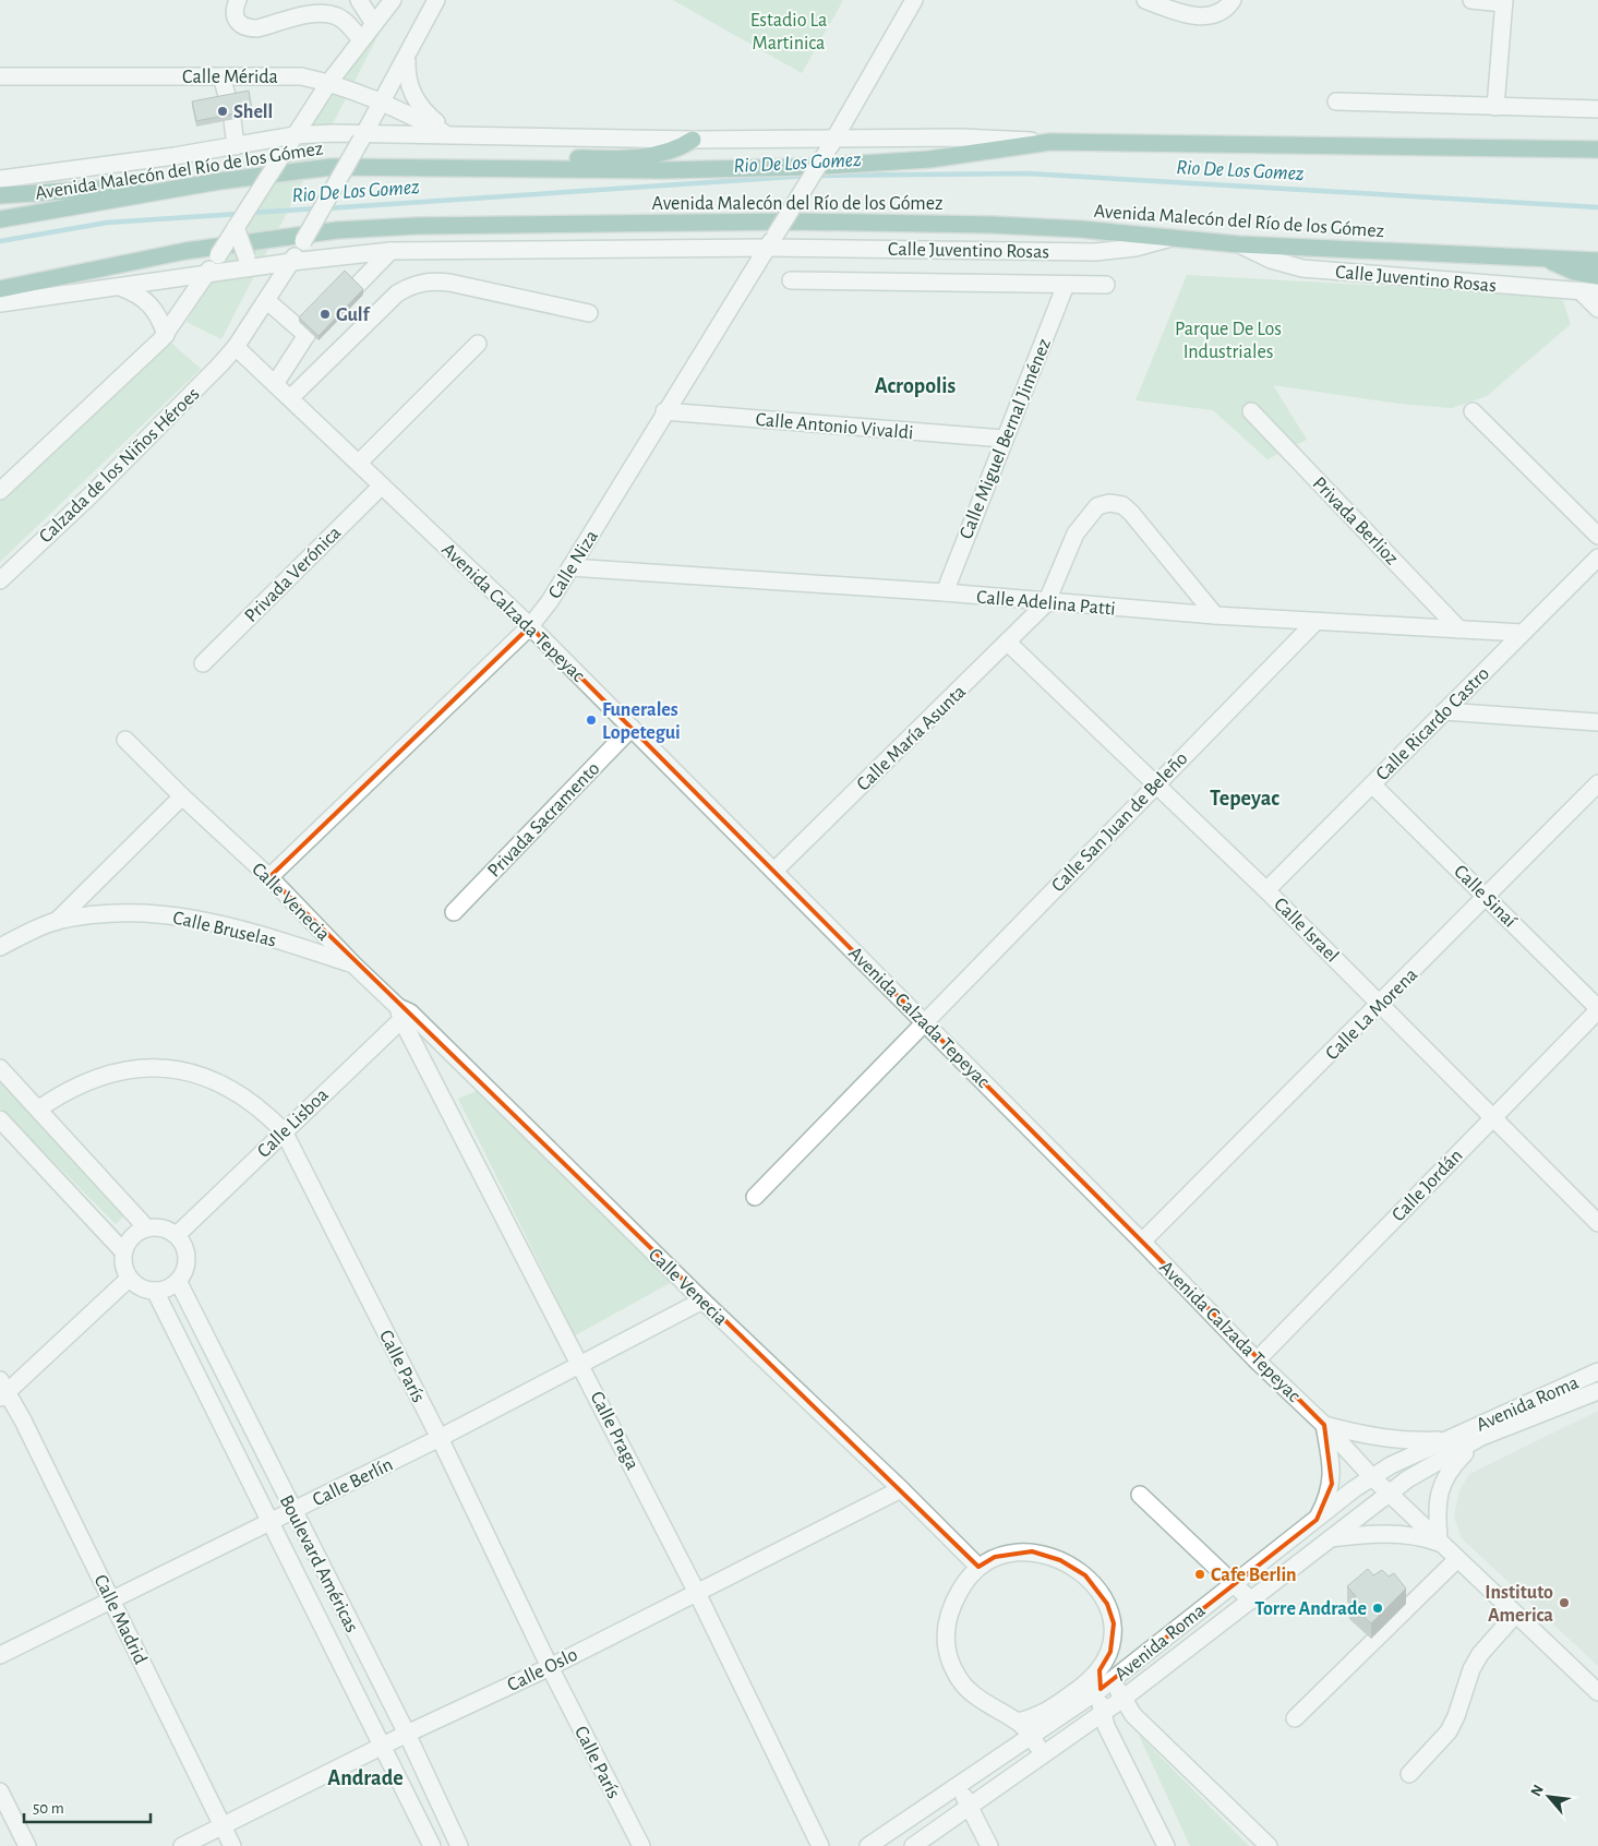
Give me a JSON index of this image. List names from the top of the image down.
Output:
{
  "streets": {
    "main road": ["Avenida Malecón del Río de los Gómez"],
    "street": [
      "Calle Mérida",
      "Calle Juventino Rosas",
      "Calle Antonio Vivaldi",
      "Calle Miguel Bernal Jiménez",
      "Calzada de los Niños Héroes",
      "Privada Berlioz",
      "Calle Niza",
      "Privada Verónica",
      "Calle Adelina Patti",
      "Avenida Calzada Tepeyac",
      "Calle Ricardo Castro",
      "Calle María Asunta",
      "Privada Sacramento",
      "Calle San Juan de Beleño",
      "Calle Sinaí",
      "Calle Venecia",
      "Calle Bruselas",
      "Calle Israel",
      "Calle La Morena",
      "Calle Lisboa",
      "Calle Jordán",
      "Calle París",
      "Avenida Roma",
      "Calle Praga",
      "Calle Berlín",
      "Boulevard Américas",
      "Calle Madrid",
      "Calle Oslo"
    ]
  },
  "crossings": [
    ["Calle Mérida", "Avenida Malecón del Río de los Gómez"],
    ["Calle Mérida", "Calzada de los Niños Héroes"],
    ["Avenida Malecón del Río de los Gómez", "Calle Juventino Rosas"],
    ["Avenida Malecón del Río de los Gómez", "Calzada de los Niños Héroes"],
    ["Avenida Malecón del Río de los Gómez", "Calle Niza"],
    ["Calle Juventino Rosas", "Calle Miguel Bernal Jiménez"],
    ["Calle Juventino Rosas", "Calle Niza"],
    ["Calle Antonio Vivaldi", "Calle Miguel Bernal Jiménez"],
    ["Calle Antonio Vivaldi", "Calle Niza"],
    ["Calle Miguel Bernal Jiménez", "Calle Adelina Patti"],
    ["Calzada de los Niños Héroes", "Avenida Calzada Tepeyac"],
    ["Privada Berlioz", "Calle Adelina Patti"],
    ["Calle Niza", "Calle Adelina Patti"],
    ["Calle Niza", "Avenida Calzada Tepeyac"],
    ["Calle Niza", "Calle Venecia"],
    ["Privada Verónica", "Avenida Calzada Tepeyac"],
    ["Calle Adelina Patti", "Calle Ricardo Castro"],
    ["Calle Adelina Patti", "Calle María Asunta"],
    ["Calle Adelina Patti", "Calle San Juan de Beleño"],
    ["Avenida Calzada Tepeyac", "Calle María Asunta"],
    ["Avenida Calzada Tepeyac", "Privada Sacramento"],
    ["Avenida Calzada Tepeyac", "Calle San Juan de Beleño"],
    ["Avenida Calzada Tepeyac", "Calle La Morena"],
    ["Avenida Calzada Tepeyac", "Calle Jordán"],
    ["Avenida Calzada Tepeyac", "Avenida Roma"],
    ["Calle Ricardo Castro", "Calle Sinaí"],
    ["Calle Ricardo Castro", "Calle Israel"],
    ["Calle María Asunta", "Calle Israel"],
    ["Calle San Juan de Beleño", "Calle Israel"],
    ["Calle Sinaí", "Calle La Morena"],
    ["Calle Sinaí", "Calle Jordán"],
    ["Calle Venecia", "Calle Bruselas"],
    ["Calle Venecia", "Calle Lisboa"],
    ["Calle Venecia", "Avenida Roma"],
    ["Calle Venecia", "Calle Praga"],
    ["Calle Venecia", "Calle Berlín"],
    ["Calle Venecia", "Calle Oslo"],
    ["Calle Israel", "Calle La Morena"],
    ["Calle Israel", "Calle Jordán"],
    ["Calle Lisboa", "Calle París"],
    ["Calle Lisboa", "Calle Praga"],
    ["Calle Lisboa", "Boulevard Américas"],
    ["Calle París", "Calle Berlín"],
    ["Calle París", "Calle Oslo"],
    ["Calle Praga", "Calle Berlín"],
    ["Calle Praga", "Calle Oslo"],
    ["Calle Berlín", "Boulevard Américas"],
    ["Calle Berlín", "Calle Madrid"],
    ["Boulevard Américas", "Calle Oslo"],
    ["Calle Madrid", "Calle Oslo"]
  ],
  "districts": ["Acropolis", "Tepeyac", "Andrade"],
  "water": ["Rio De Los Gomez"],
  "parks": ["Estadio La Martinica", "Parque De Los Industriales"],
  "places": [
    "Shell",
    "Gulf",
    "Funerales Lopetegui",
    "Cafe Berlin",
    "Instituto America",
    "Torre Andrade"
  ],
  "scale_bar": "50 m",
  "north": "top left"
}
